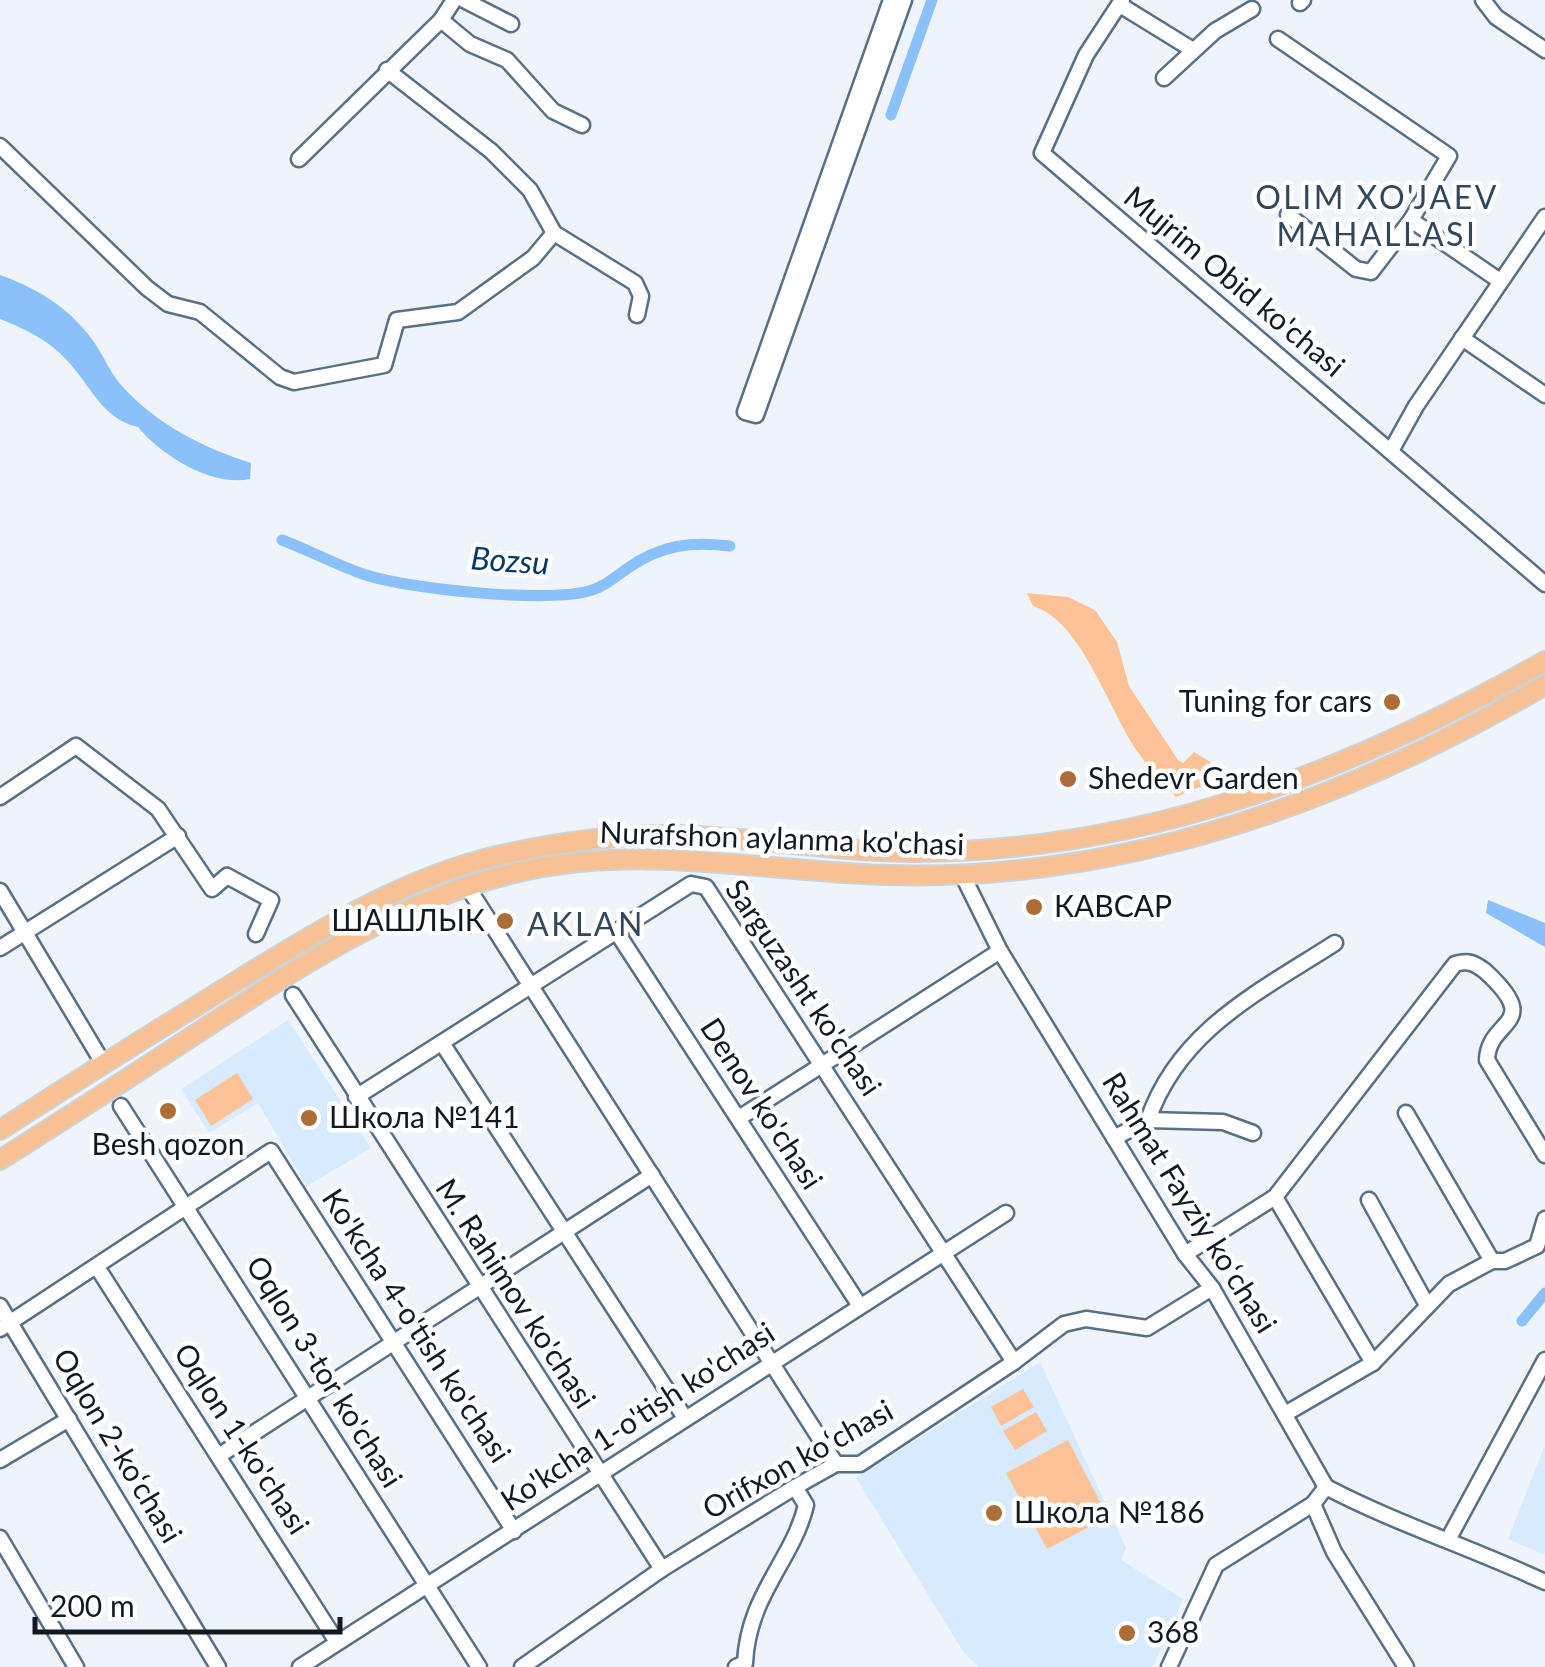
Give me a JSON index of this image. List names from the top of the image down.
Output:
{
  "streets": {
    "main road": ["Nurafshon aylanma ko'chasi"],
    "street": [
      "Mujrim Obid ko'chasi",
      "Sarguzasht ko'chasi",
      "Denov ko'chasi",
      "Rahmat Fayziy koʻchasi",
      "M. Rahimov ko'chasi",
      "Ko'kcha 4-o'tish ko'chasi",
      "Oqlon 3-tor ko'chasi",
      "Ko'kcha 1-o'tish ko'chasi",
      "Oqlon 1-ko'chasi",
      "Oqlon 2-ko‘chasi",
      "Orifxon koʻchasi"
    ]
  },
  "crossings": [
    ["Nurafshon aylanma ko'chasi", "Rahmat Fayziy koʻchasi"],
    ["Sarguzasht ko'chasi", "Denov ko'chasi"],
    ["Sarguzasht ko'chasi", "M. Rahimov ko'chasi"],
    ["Sarguzasht ko'chasi", "Ko'kcha 1-o'tish ko'chasi"],
    ["Sarguzasht ko'chasi", "Orifxon koʻchasi"],
    ["Denov ko'chasi", "Ko'kcha 1-o'tish ko'chasi"],
    ["Rahmat Fayziy koʻchasi", "Orifxon koʻchasi"],
    ["M. Rahimov ko'chasi", "Ko'kcha 1-o'tish ko'chasi"],
    ["M. Rahimov ko'chasi", "Orifxon koʻchasi"],
    ["Ko'kcha 4-o'tish ko'chasi", "Oqlon 3-tor ko'chasi"],
    ["Ko'kcha 4-o'tish ko'chasi", "Ko'kcha 1-o'tish ko'chasi"],
    ["Oqlon 3-tor ko'chasi", "Ko'kcha 1-o'tish ko'chasi"],
    ["Ko'kcha 1-o'tish ko'chasi", "Oqlon 1-ko'chasi"]
  ],
  "districts": ["OLIM XO'JAEV MAHALLASI", "AKLAN"],
  "water": ["Bozsu"],
  "places": [
    "Tuning for cars",
    "Shedevr Garden",
    "КАВСАР",
    "ШАШЛЫК",
    "Besh qozon",
    "Школа №141",
    "Школа №186",
    "368"
  ],
  "scale_bar": "200 m"
}
